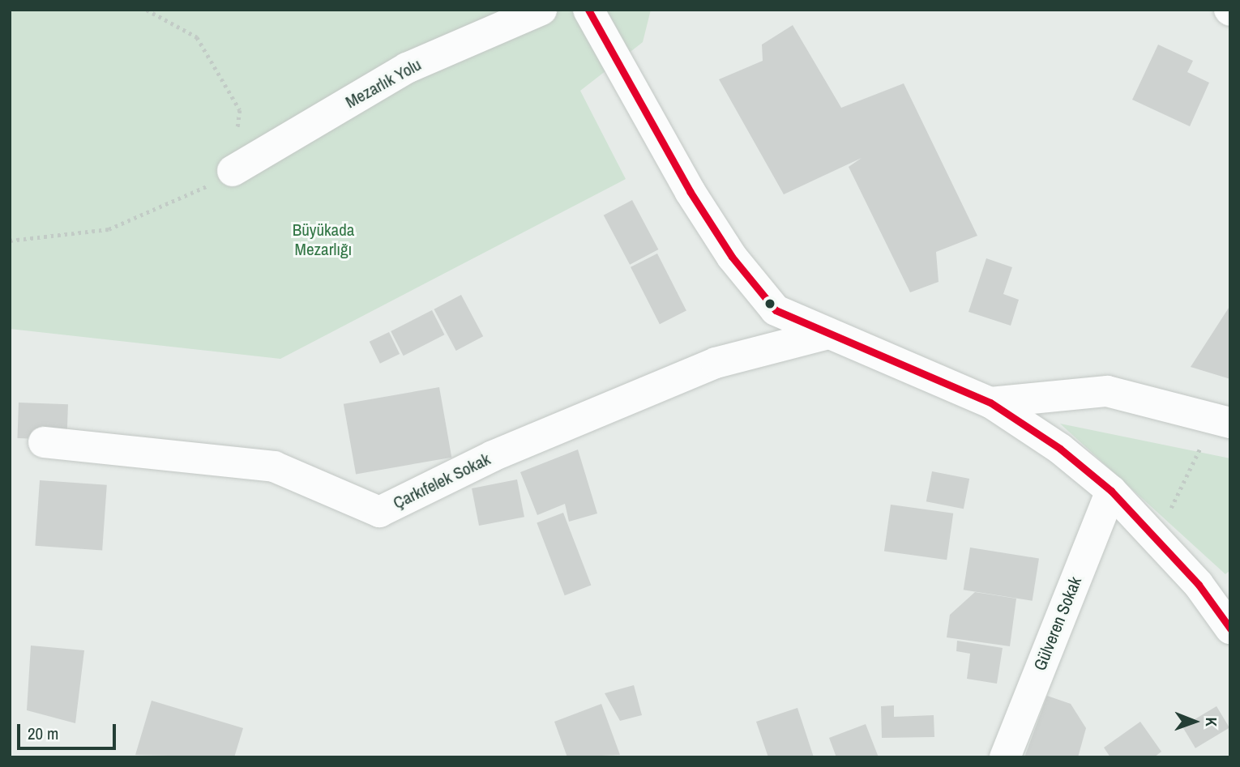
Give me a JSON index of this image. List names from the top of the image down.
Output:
{
  "streets": {
    "street": ["Mezarlık Yolu", "Çarkıfelek Sokak", "Gülveren Sokak"]
  },
  "parks": ["Büyükada Mezarlığı"],
  "scale_bar": "20 m",
  "north": "right"
}
